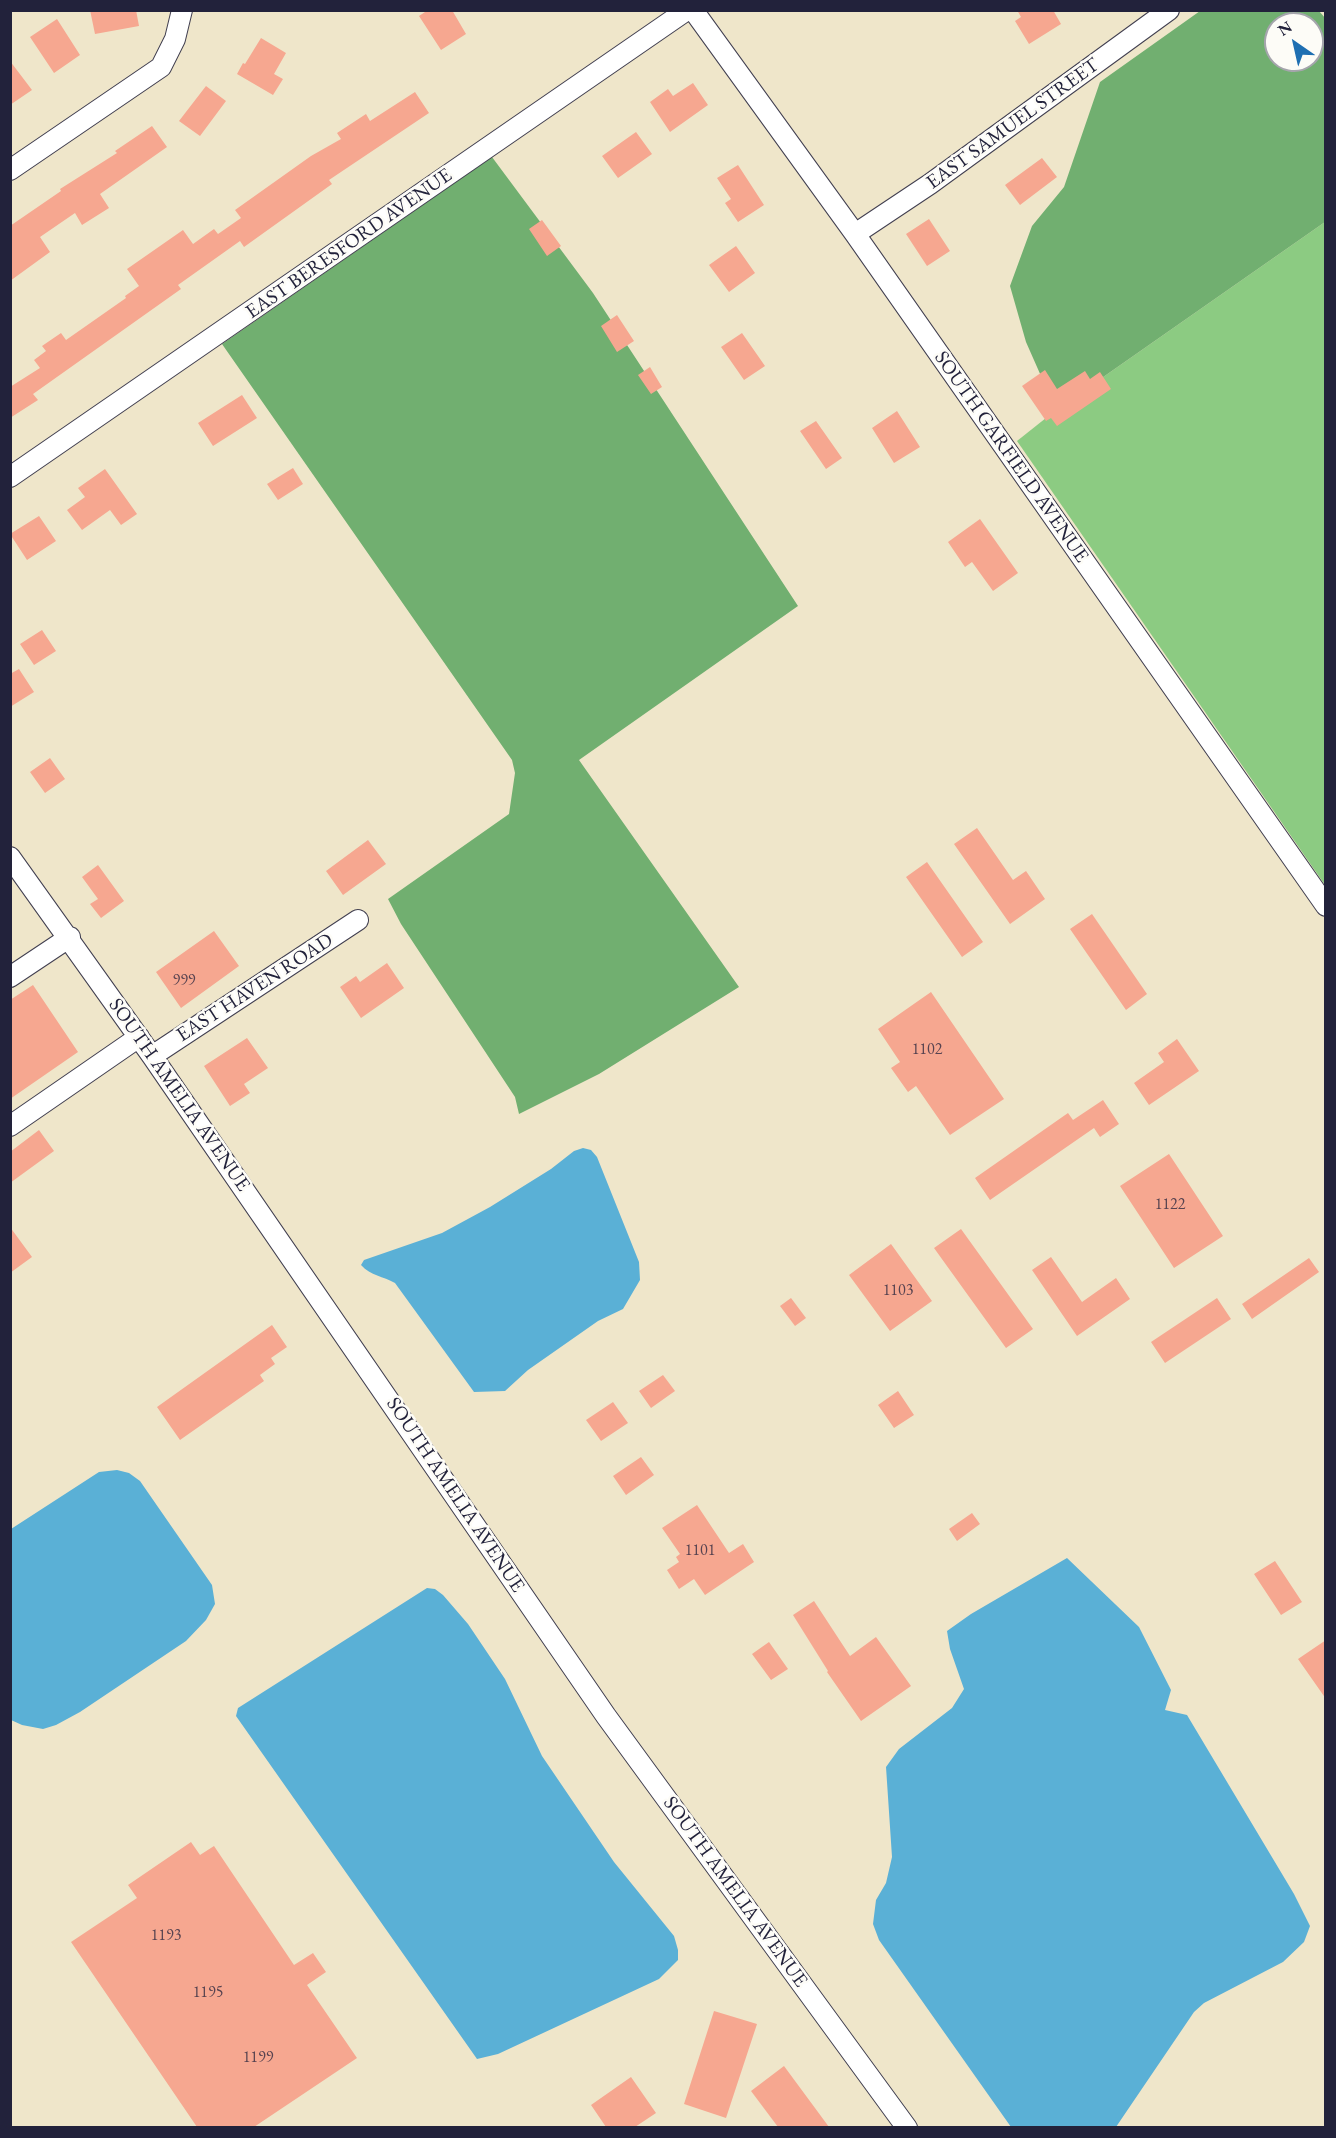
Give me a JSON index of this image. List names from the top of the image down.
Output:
{
  "streets": {
    "street": [
      "EAST SAMUEL STREET",
      "EAST BERESFORD AVENUE",
      "SOUTH GARFIELD AVENUE",
      "EAST HAVEN ROAD",
      "SOUTH AMELIA AVENUE"
    ]
  },
  "crossings": [
    ["EAST SAMUEL STREET", "SOUTH GARFIELD AVENUE"],
    ["EAST HAVEN ROAD", "SOUTH AMELIA AVENUE"]
  ],
  "house_numbers": [
    "999",
    "1102",
    "1122",
    "1103",
    "1101",
    "1193",
    "1195",
    "1199"
  ],
  "north": "top left"
}
